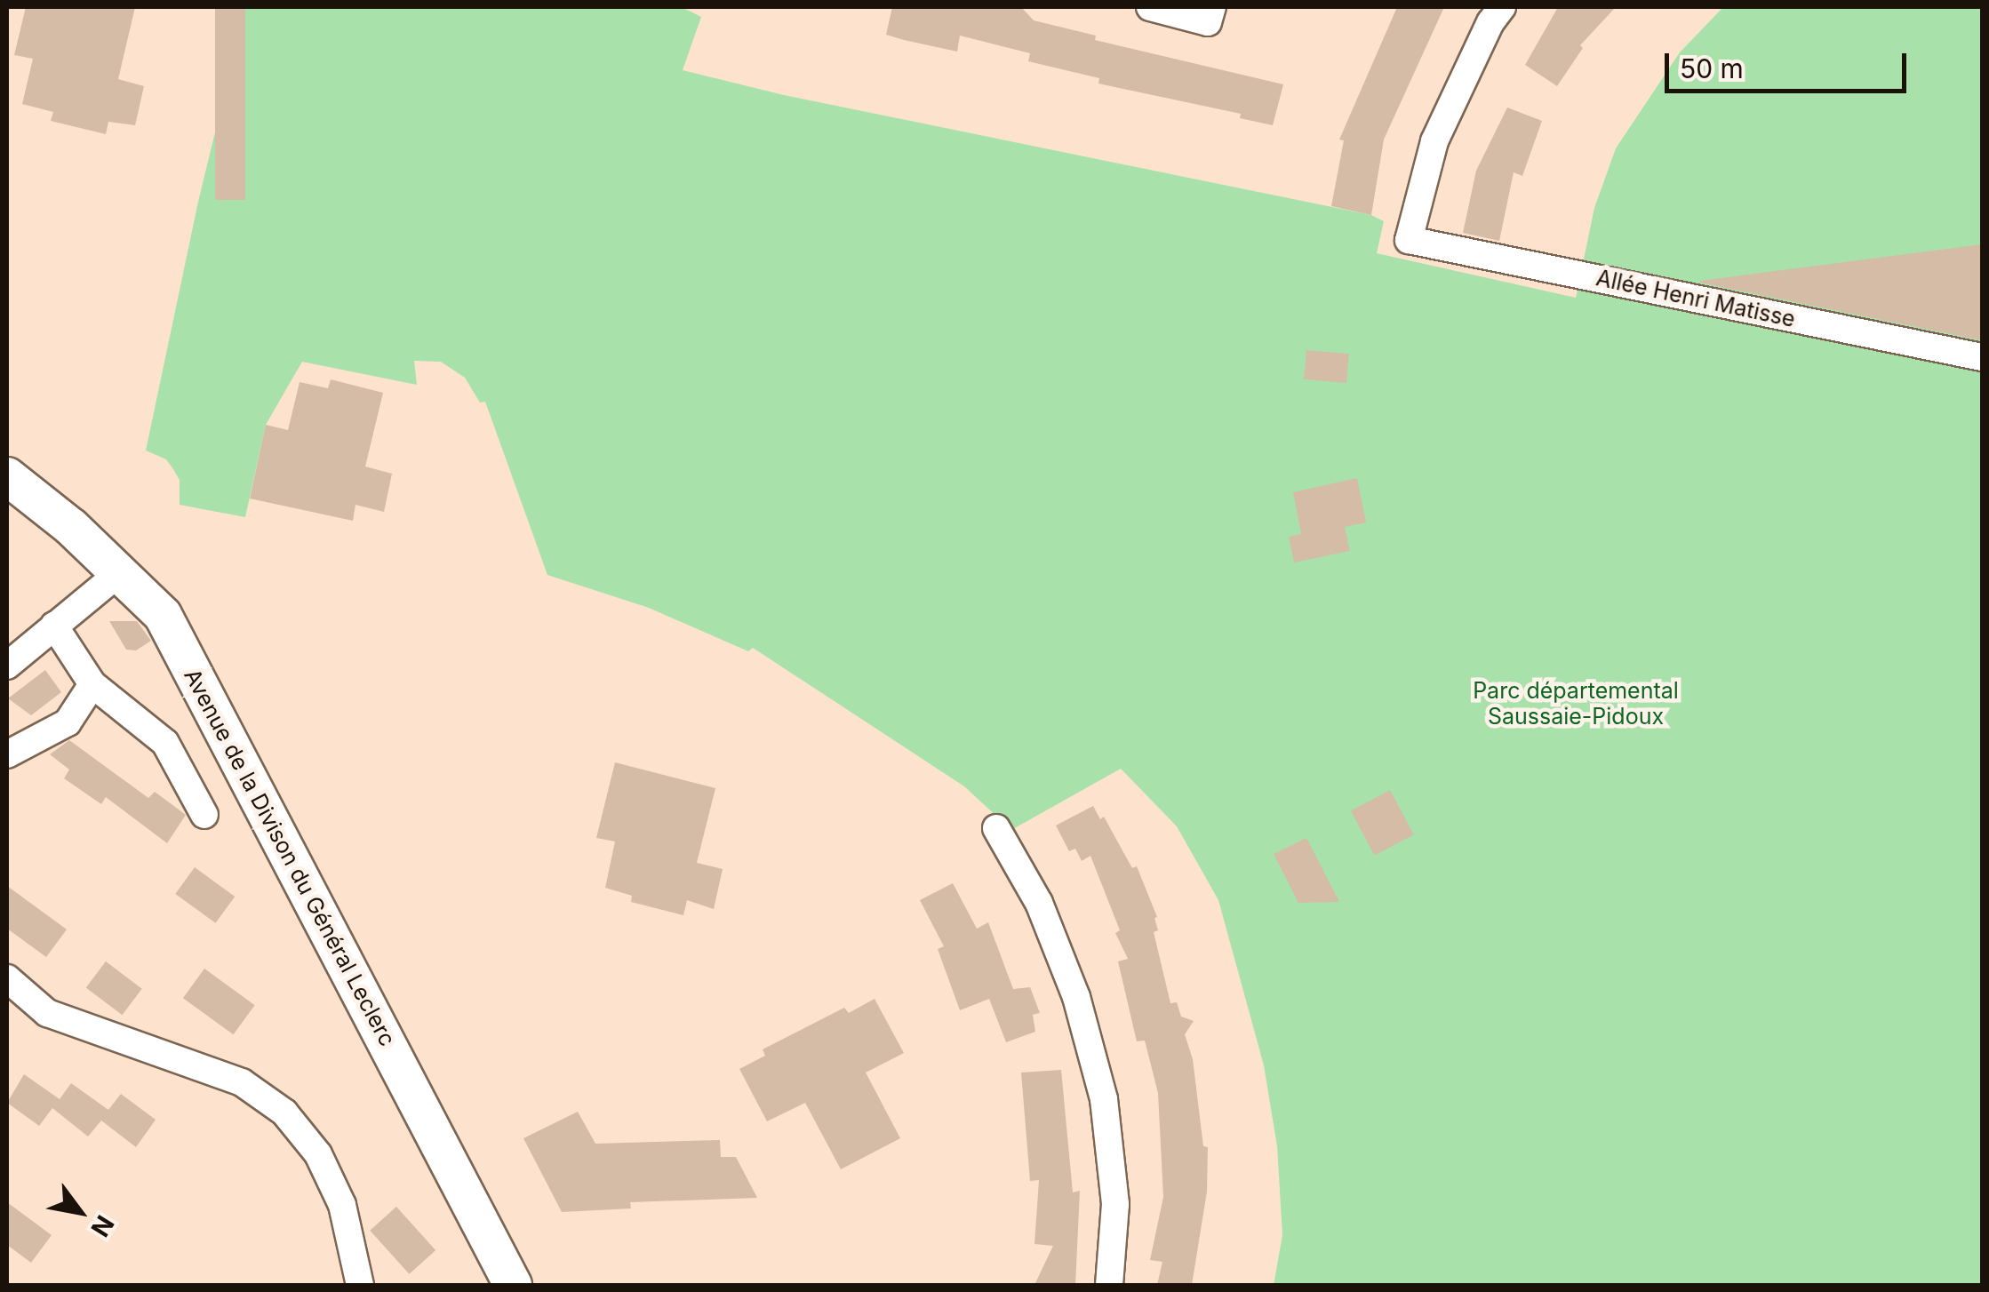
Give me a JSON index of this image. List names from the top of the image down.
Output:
{
  "streets": {
    "street": ["Allée Henri Matisse", "Avenue de la Divison du Général Leclerc"]
  },
  "parks": ["Parc départemental Saussaie-Pidoux"],
  "scale_bar": "50 m",
  "north": "bottom right"
}
